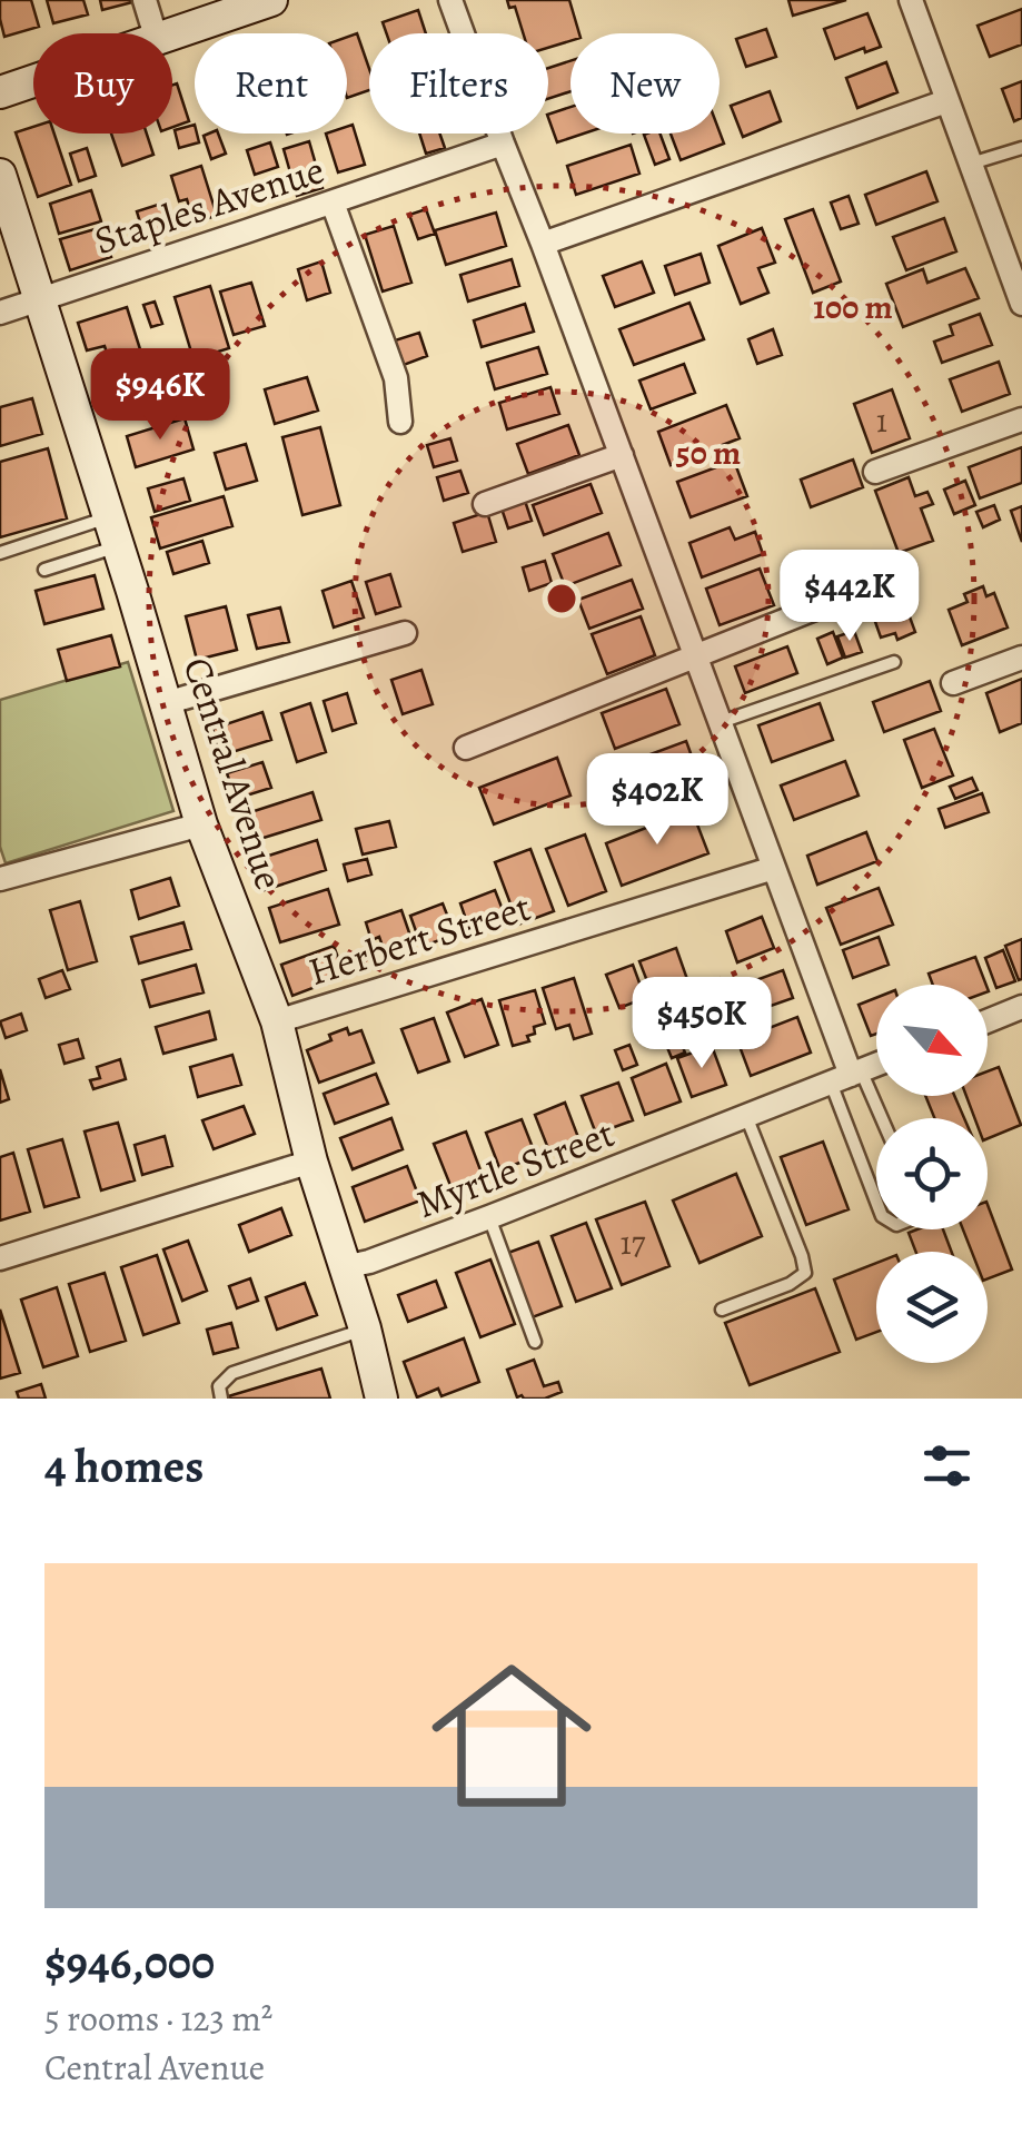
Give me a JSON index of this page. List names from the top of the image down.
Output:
{
  "streets": {
    "street": [
      "Staples Avenue",
      "Central Avenue",
      "Herbert Street",
      "Myrtle Street"
    ]
  },
  "crossings": [
    ["Staples Avenue", "Central Avenue"],
    ["Central Avenue", "Herbert Street"],
    ["Central Avenue", "Myrtle Street"]
  ],
  "house_numbers": ["1", "17"],
  "north": "bottom right",
  "page": {
    "chip": [
      "Buy",
      "Rent",
      "Filters",
      "New"
    ],
    "price": [
      "$946K",
      "$442K",
      "$402K",
      "$450K"
    ],
    "heading": "4 homes",
    "list": [
      {
        "name": "$946,000",
        "note": "5 rooms · 123 m² · Central Avenue"
      }
    ]
  },
  "rings": ["100 m", "50 m"]
}
